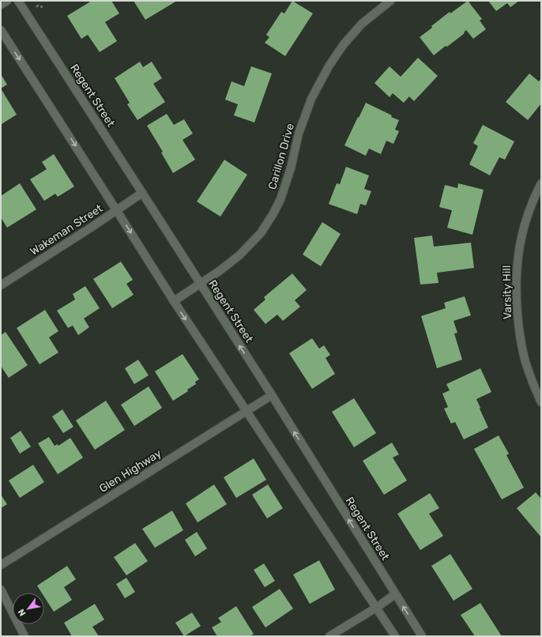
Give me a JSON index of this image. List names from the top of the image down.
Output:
{
  "streets": {
    "street": [
      "Regent Street",
      "Carillon Drive",
      "Wakeman Street",
      "Varsity Hill",
      "Glen Highway"
    ]
  },
  "crossings": [
    ["Regent Street", "Carillon Drive"],
    ["Regent Street", "Wakeman Street"],
    ["Regent Street", "Glen Highway"]
  ],
  "north": "bottom left"
}
